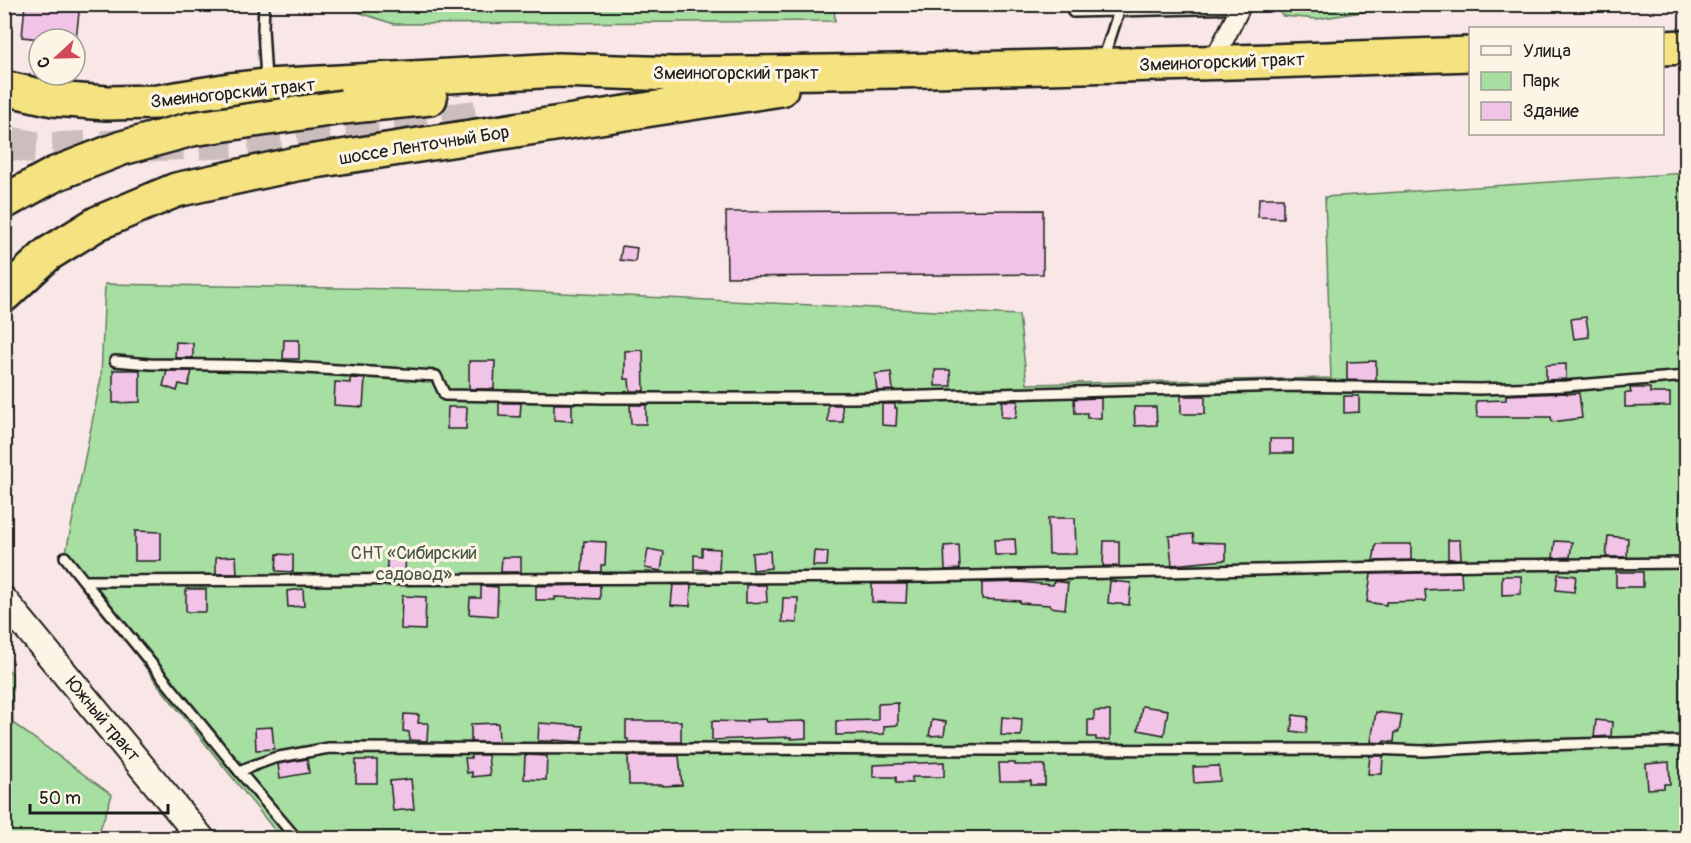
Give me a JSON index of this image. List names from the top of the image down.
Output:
{
  "streets": {
    "highway": ["Змеиногорский тракт", "шоссе Ленточный Бор"],
    "main road": ["Южный тракт"]
  },
  "crossings": [
    ["Змеиногорский тракт", "шоссе Ленточный Бор"]
  ],
  "parks": ["СНТ «Сибирский садовод»"],
  "legend": ["Улица", "Парк", "Здание"],
  "scale_bar": "50 m",
  "north": "left"
}
